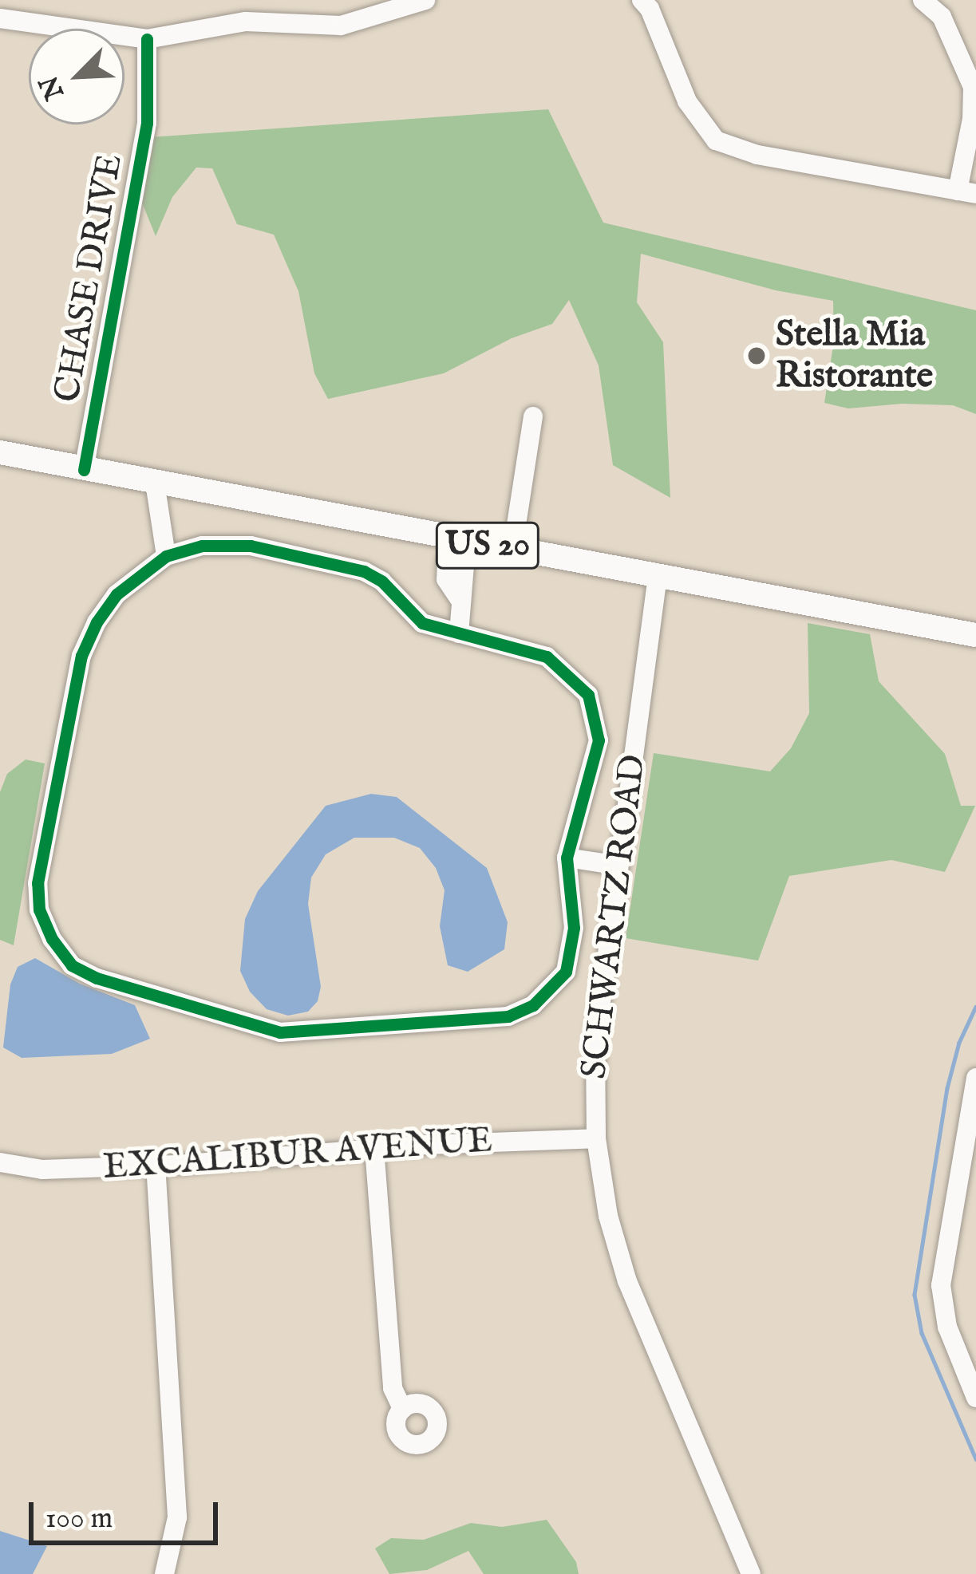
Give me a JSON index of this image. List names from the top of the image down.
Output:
{
  "streets": {
    "main road": ["US 20"],
    "street": ["CHASE DRIVE", "SCHWARTZ ROAD", "EXCALIBUR AVENUE"]
  },
  "crossings": [
    ["CHASE DRIVE", "US 20"],
    ["US 20", "SCHWARTZ ROAD"],
    ["SCHWARTZ ROAD", "EXCALIBUR AVENUE"]
  ],
  "places": ["Stella Mia Ristorante"],
  "scale_bar": "100 m",
  "north": "bottom left"
}
